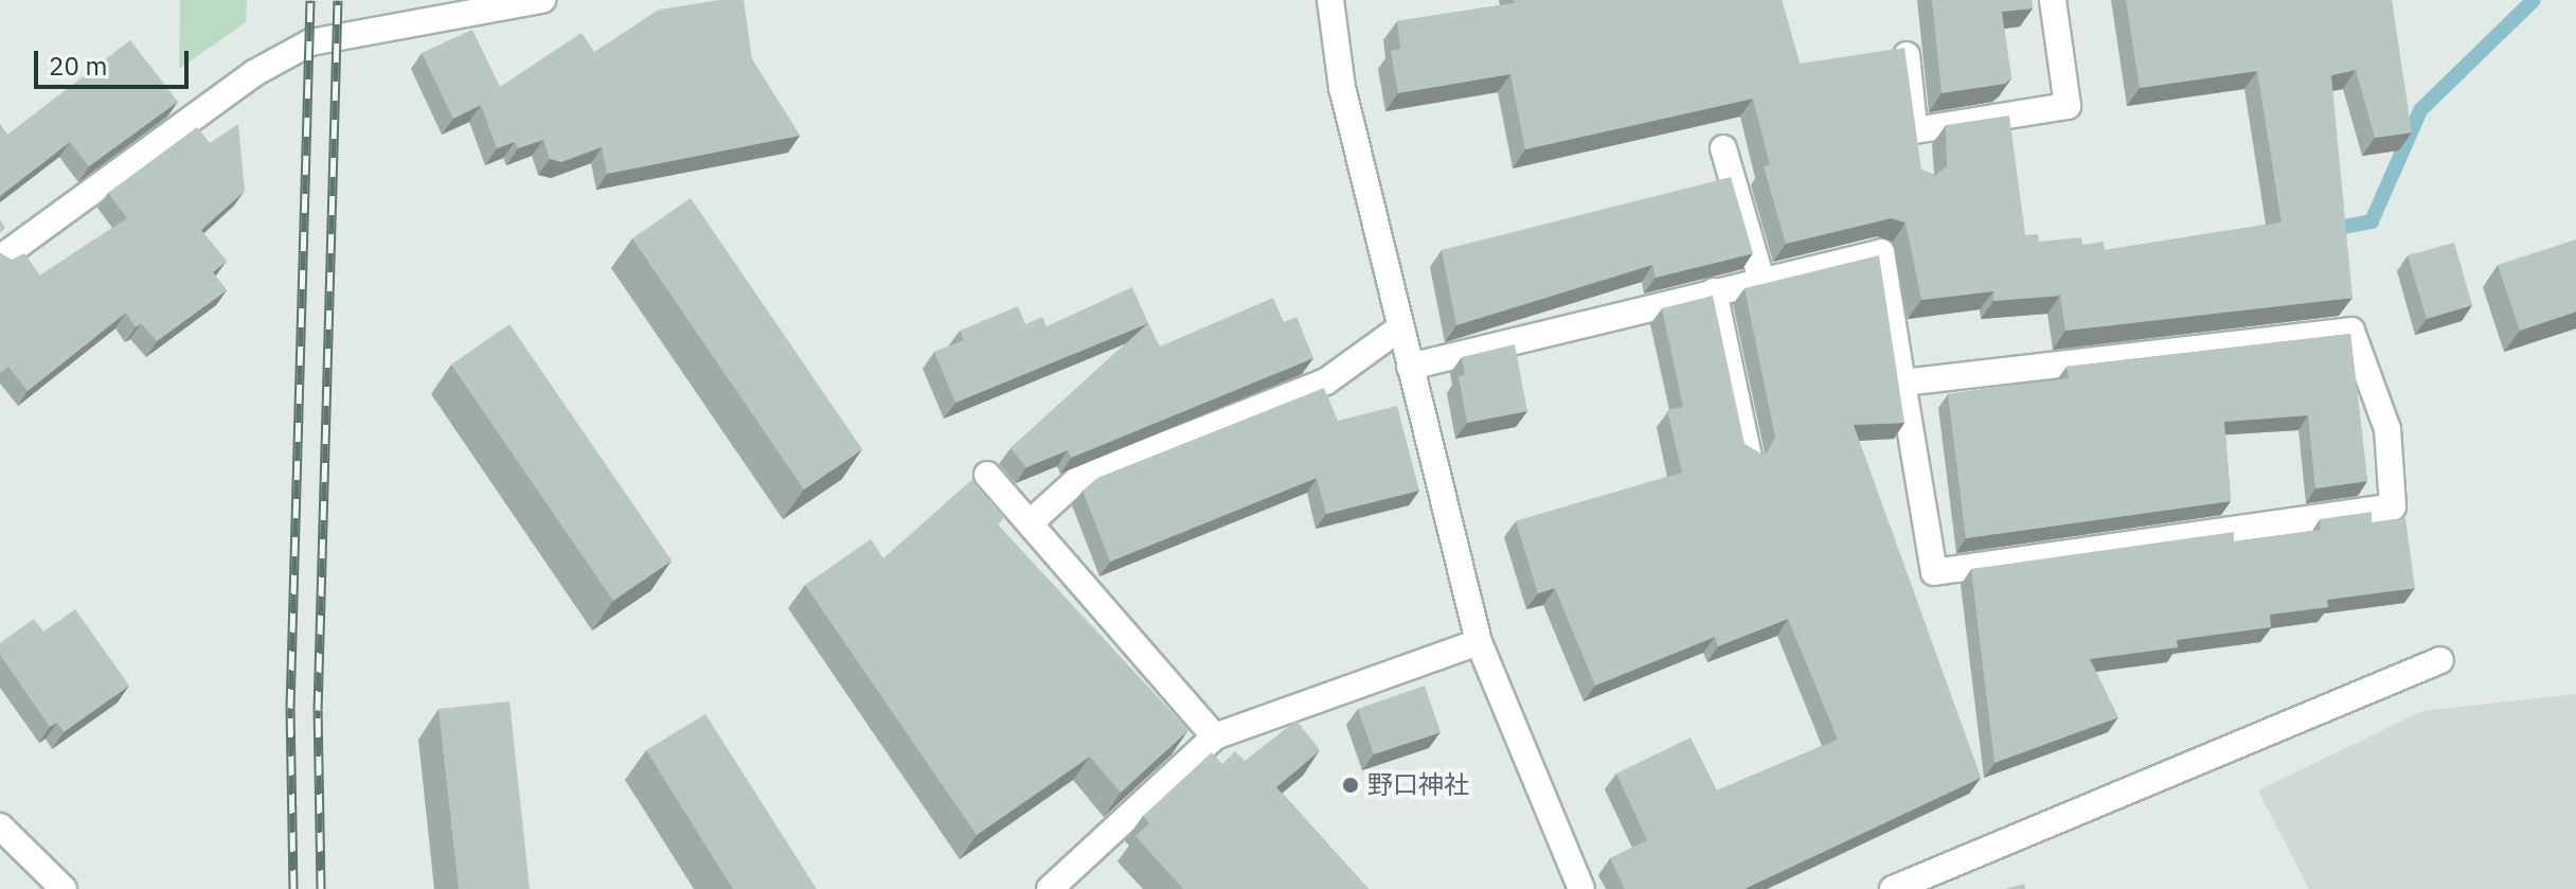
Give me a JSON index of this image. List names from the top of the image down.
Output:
{
  "places": ["野口神社"],
  "scale_bar": "20 m"
}
